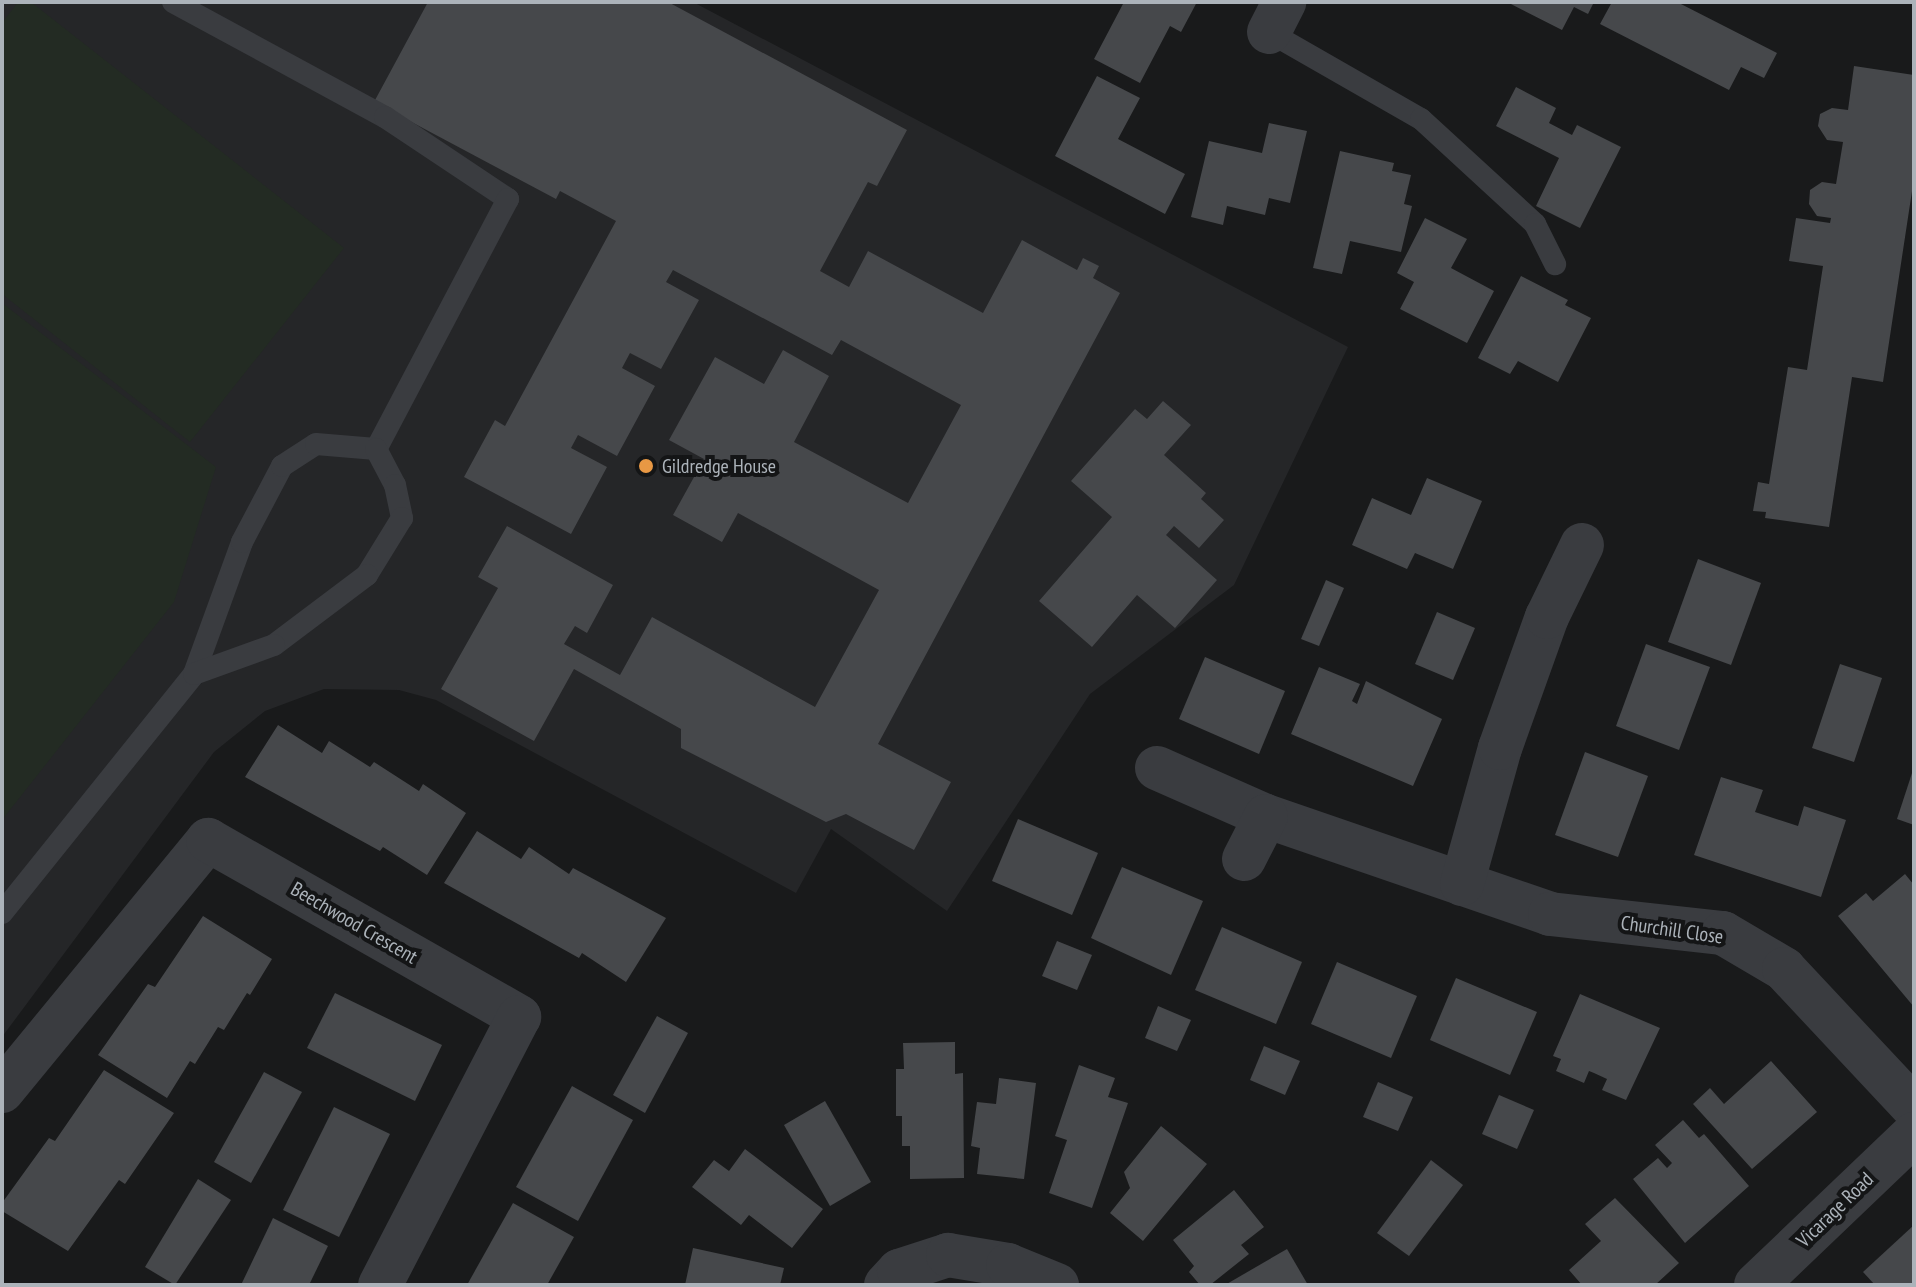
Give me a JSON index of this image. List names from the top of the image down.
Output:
{
  "streets": {
    "street": ["Beechwood Crescent", "Churchill Close", "Vicarage Road"]
  },
  "places": ["Gildredge House"]
}
